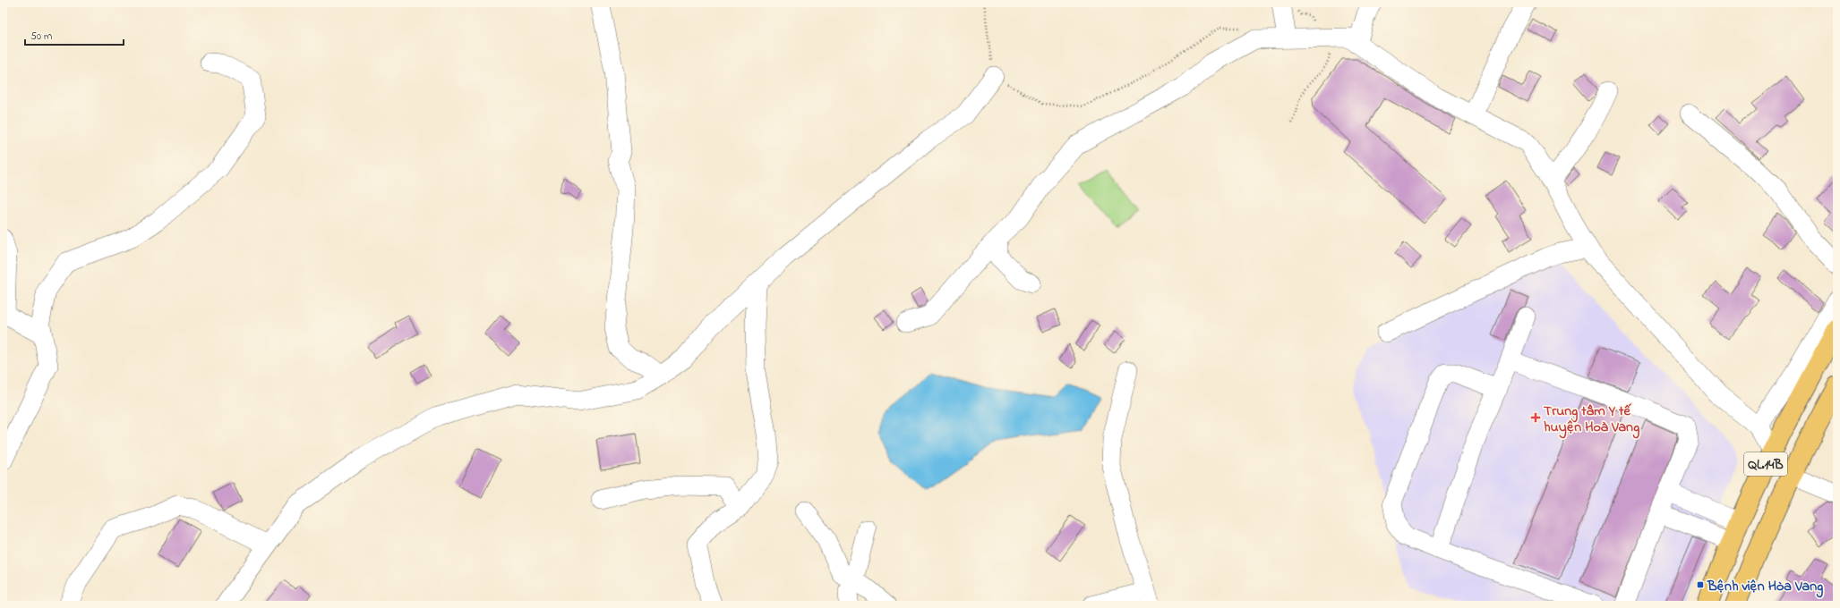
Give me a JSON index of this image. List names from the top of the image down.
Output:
{
  "streets": {
    "highway": ["QL.14B"]
  },
  "places": {
    "health": ["Trung tâm Y tế huyện Hoà Vang"],
    "transit": ["Bệnh viện Hòa Vang"]
  },
  "scale_bar": "50 m"
}
